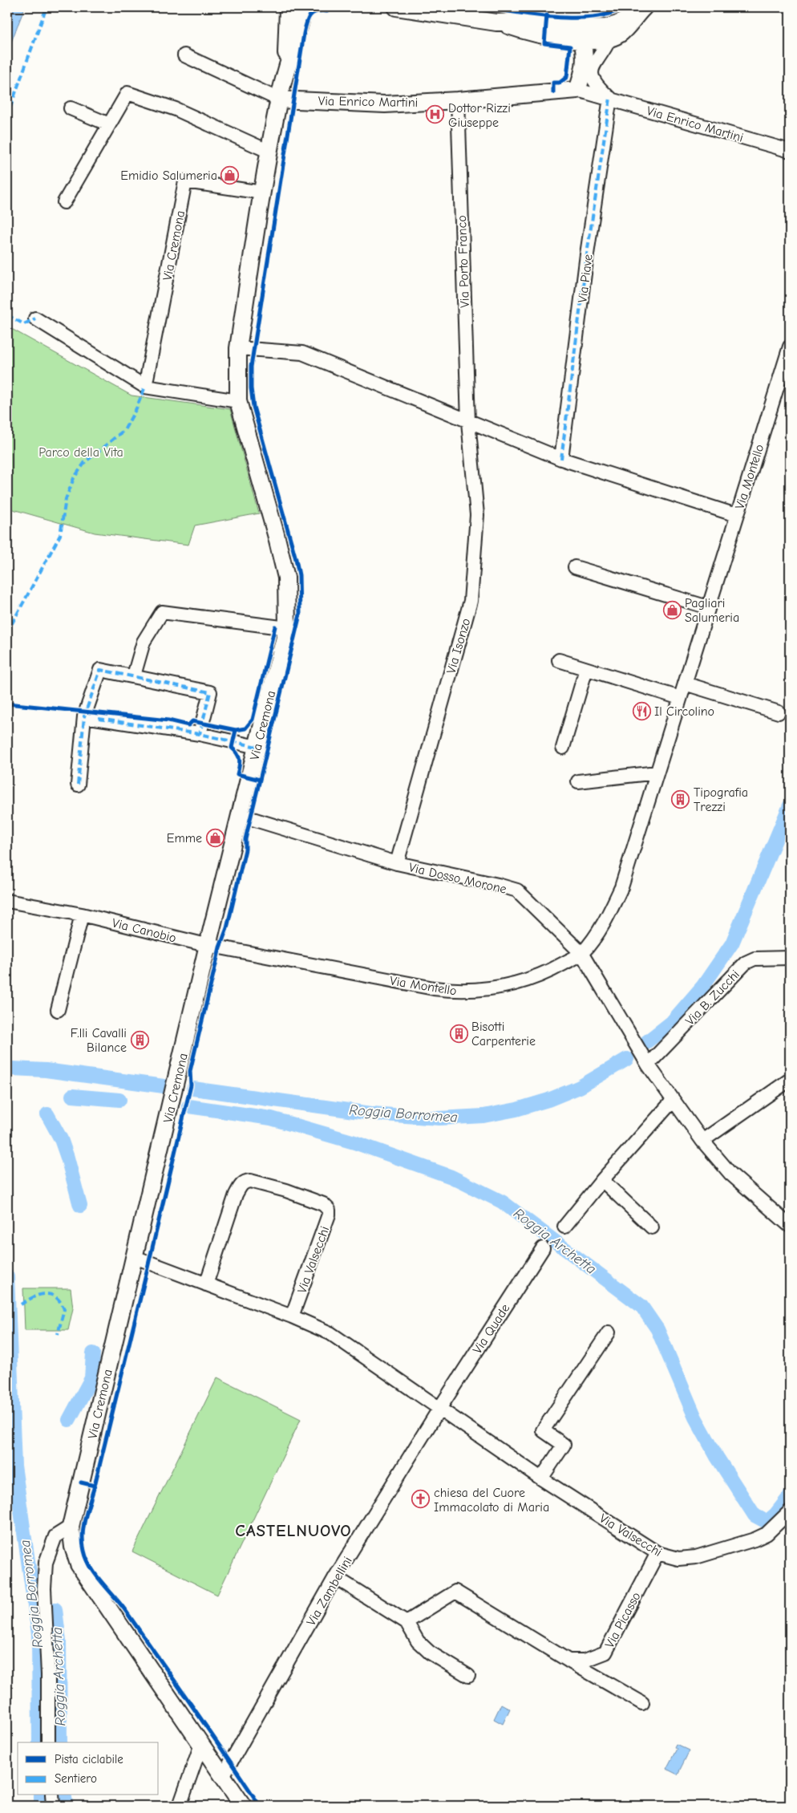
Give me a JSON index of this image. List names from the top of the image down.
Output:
{
  "streets": {
    "street": [
      "Via Enrico Martini",
      "Via Cremona",
      "Via Porto Franco",
      "Via Piave",
      "Via Montello",
      "Via Isonzo",
      "Via Dosso Morone",
      "Via Canobio",
      "Via B. Zucchi",
      "Via Valsecchi",
      "Via Quade",
      "Via Zambellini",
      "Via Picasso"
    ]
  },
  "crossings": [
    ["Via Enrico Martini", "Via Cremona"],
    ["Via Enrico Martini", "Via Porto Franco"],
    ["Via Enrico Martini", "Via Piave"],
    ["Via Cremona", "Via Montello"],
    ["Via Cremona", "Via Dosso Morone"],
    ["Via Cremona", "Via Canobio"],
    ["Via Cremona", "Via Valsecchi"],
    ["Via Cremona", "Via Zambellini"],
    ["Via Porto Franco", "Via Isonzo"],
    ["Via Montello", "Via Dosso Morone"],
    ["Via Montello", "Via Canobio"],
    ["Via Isonzo", "Via Dosso Morone"],
    ["Via Dosso Morone", "Via B. Zucchi"],
    ["Via Valsecchi", "Via Quade"],
    ["Via Valsecchi", "Via Zambellini"],
    ["Via Valsecchi", "Via Picasso"],
    ["Via Quade", "Via Zambellini"]
  ],
  "districts": ["CASTELNUOVO"],
  "water": ["Roggia Borromea", "Roggia Archetta"],
  "parks": ["Parco della Vita"],
  "places": {
    "hospital": ["Dottor Rizzi Giuseppe"],
    "shop": ["Emidio Salumeria", "Pagliari Salumeria", "Emme"],
    "restaurant": ["Il Circolino"],
    "building": ["Tipografia Trezzi", "Bisotti Carpenterie", "F.lli Cavalli Bilance"],
    "church": ["chiesa del Cuore Immacolato di Maria"]
  },
  "legend": ["Pista ciclabile", "Sentiero"]
}
